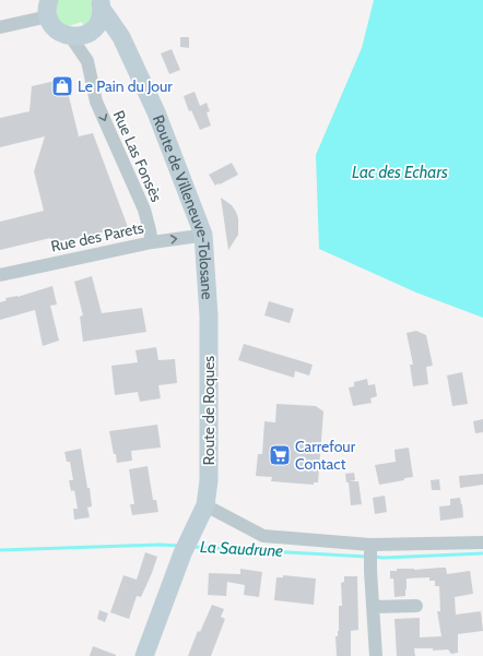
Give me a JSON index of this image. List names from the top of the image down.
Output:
{
  "streets": {
    "street": [
      "Rue Las Fonsès",
      "Route de Villeneuve-Tolosane",
      "Rue des Parets",
      "Route de Roques"
    ]
  },
  "crossings": [
    ["Rue Las Fonsès", "Route de Villeneuve-Tolosane"],
    ["Rue Las Fonsès", "Rue des Parets"],
    ["Route de Villeneuve-Tolosane", "Rue des Parets"],
    ["Route de Villeneuve-Tolosane", "Route de Roques"]
  ],
  "one_way": ["Rue Las Fonsès"],
  "water": ["Lac des Echars", "La Saudrune"],
  "places": {
    "shop": ["Le Pain du Jour"],
    "supermarket": ["Carrefour Contact"]
  }
}
